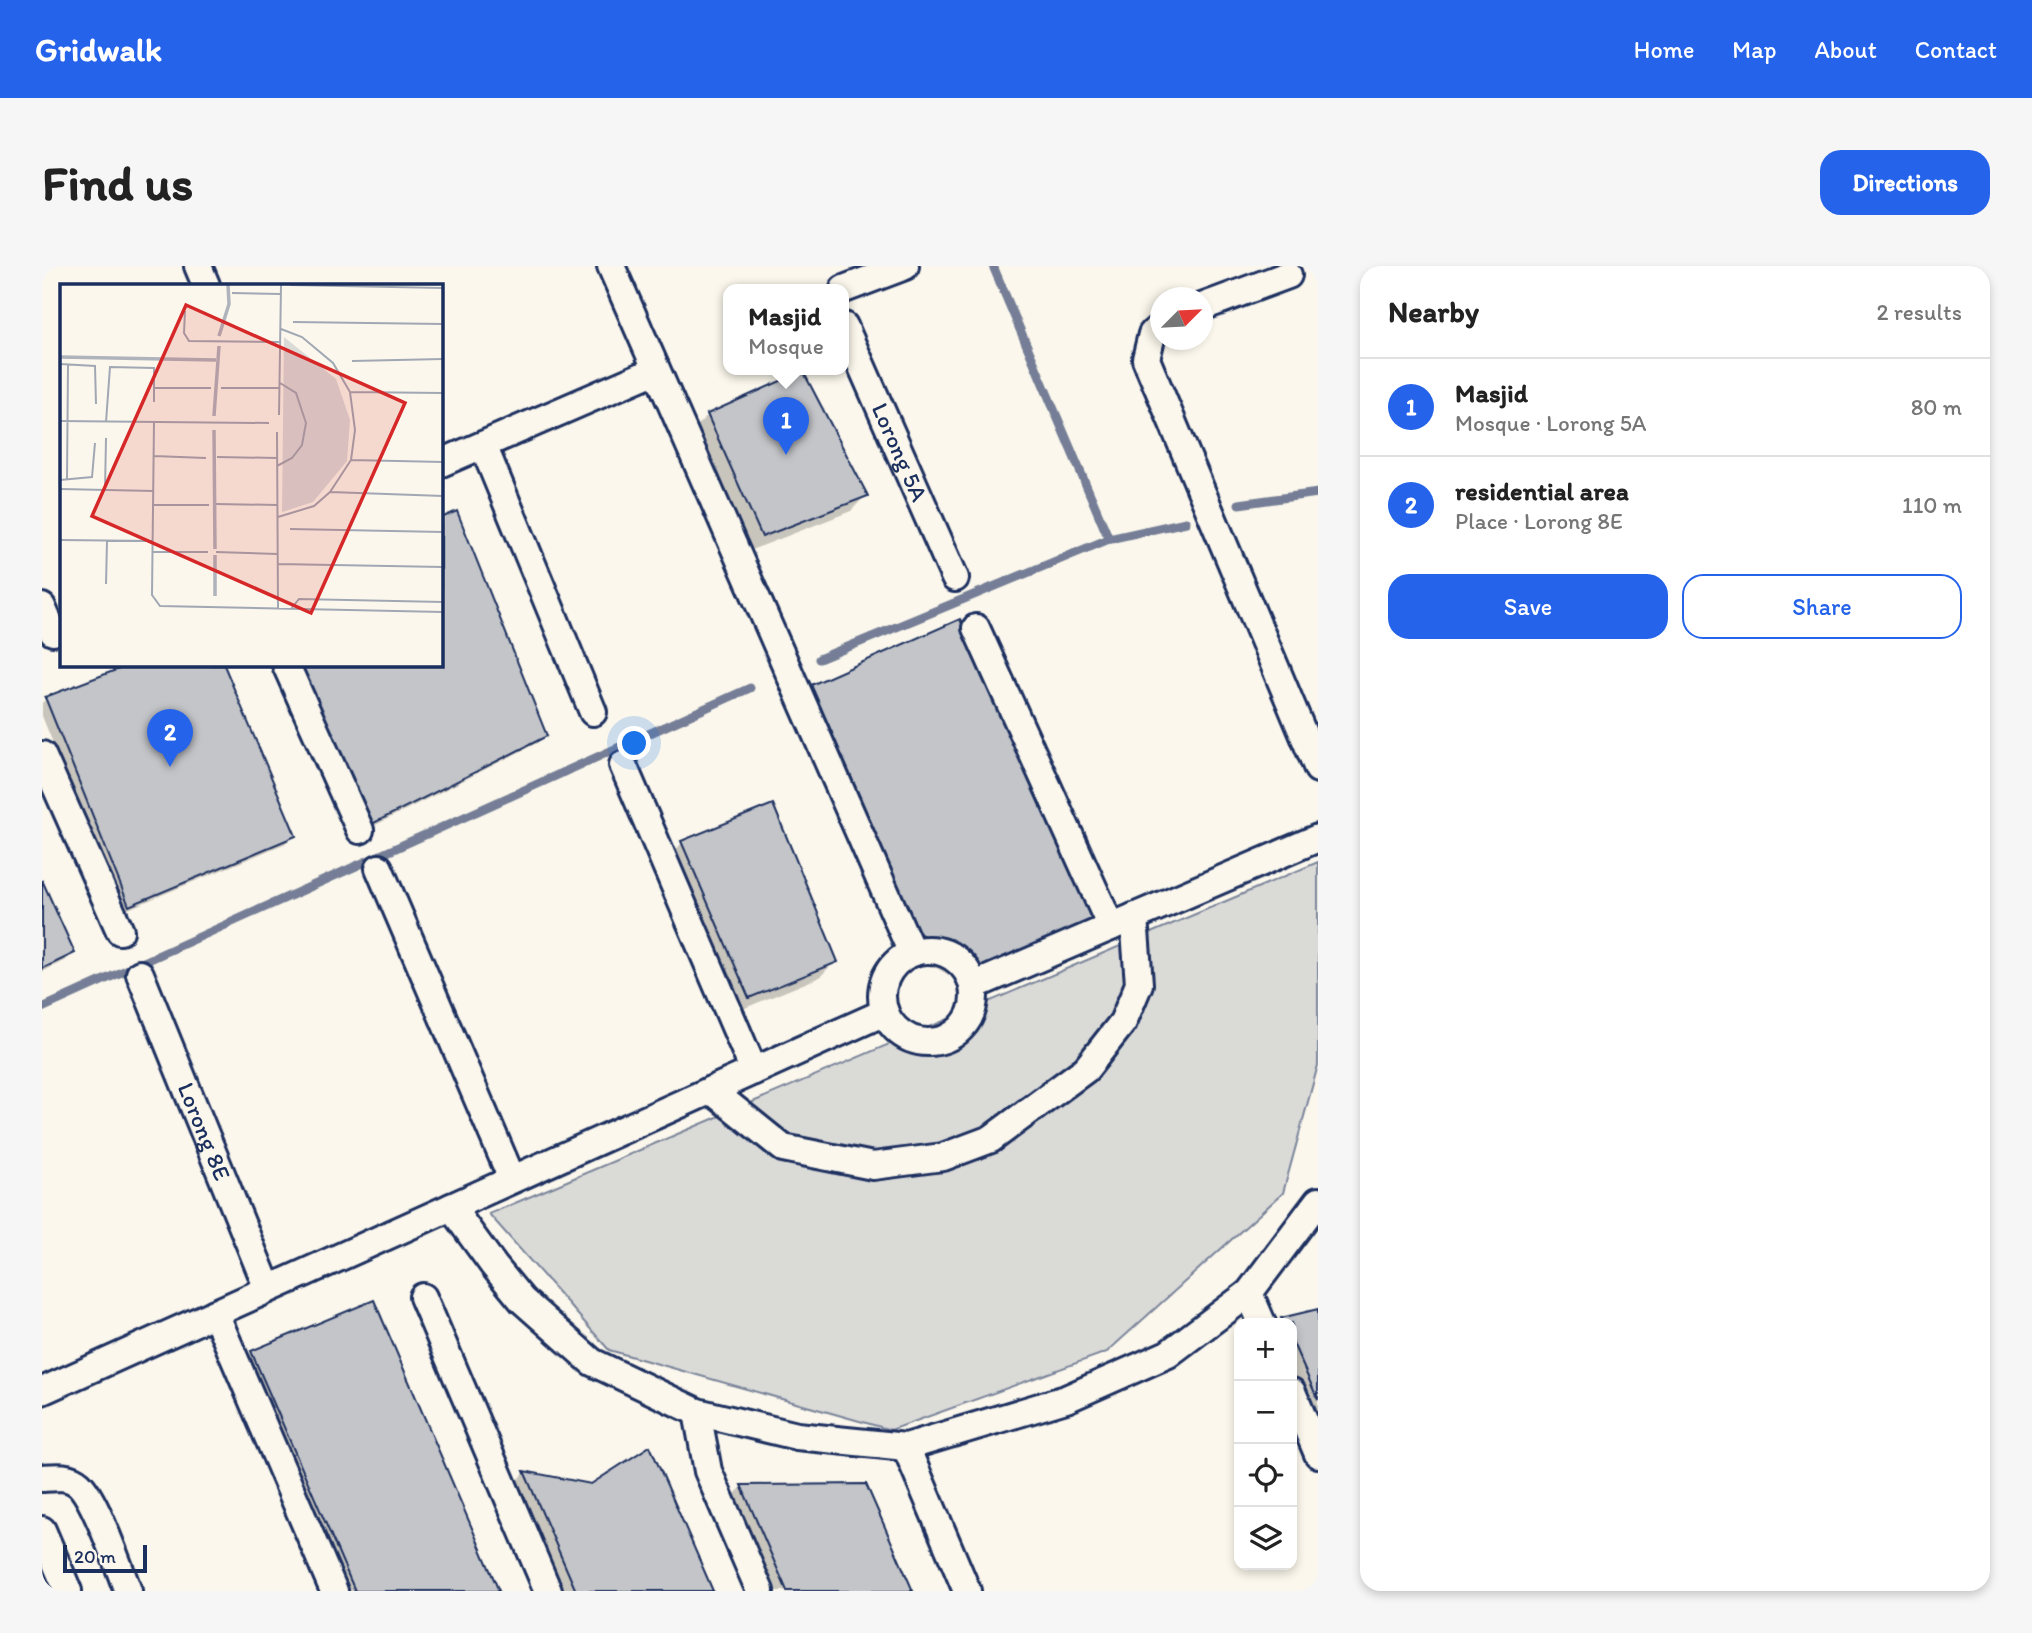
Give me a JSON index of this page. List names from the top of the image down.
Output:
{
  "streets": {
    "street": ["Lorong 5A", "Lorong 8E"]
  },
  "scale_bar": "20 m",
  "north": "top right",
  "page": {
    "header": "Gridwalk",
    "nav": [
      "Home",
      "Map",
      "About",
      "Contact"
    ],
    "buttons": [
      "Directions",
      ["Save", "Share"]
    ],
    "title": "Find us",
    "heading": ["Nearby", "2 results"],
    "popup": ["Masjid", "Mosque"],
    "list": [
      {
        "mark": "1",
        "name": "Masjid",
        "note": "Mosque · Lorong 5A",
        "value": "80 m"
      },
      {
        "mark": "2",
        "name": "residential area",
        "note": "Place · Lorong 8E",
        "value": "110 m"
      }
    ],
    "pins": ["1", "2"],
    "map_buttons": ["+", "−"],
    "scale": "20 m"
  }
}
